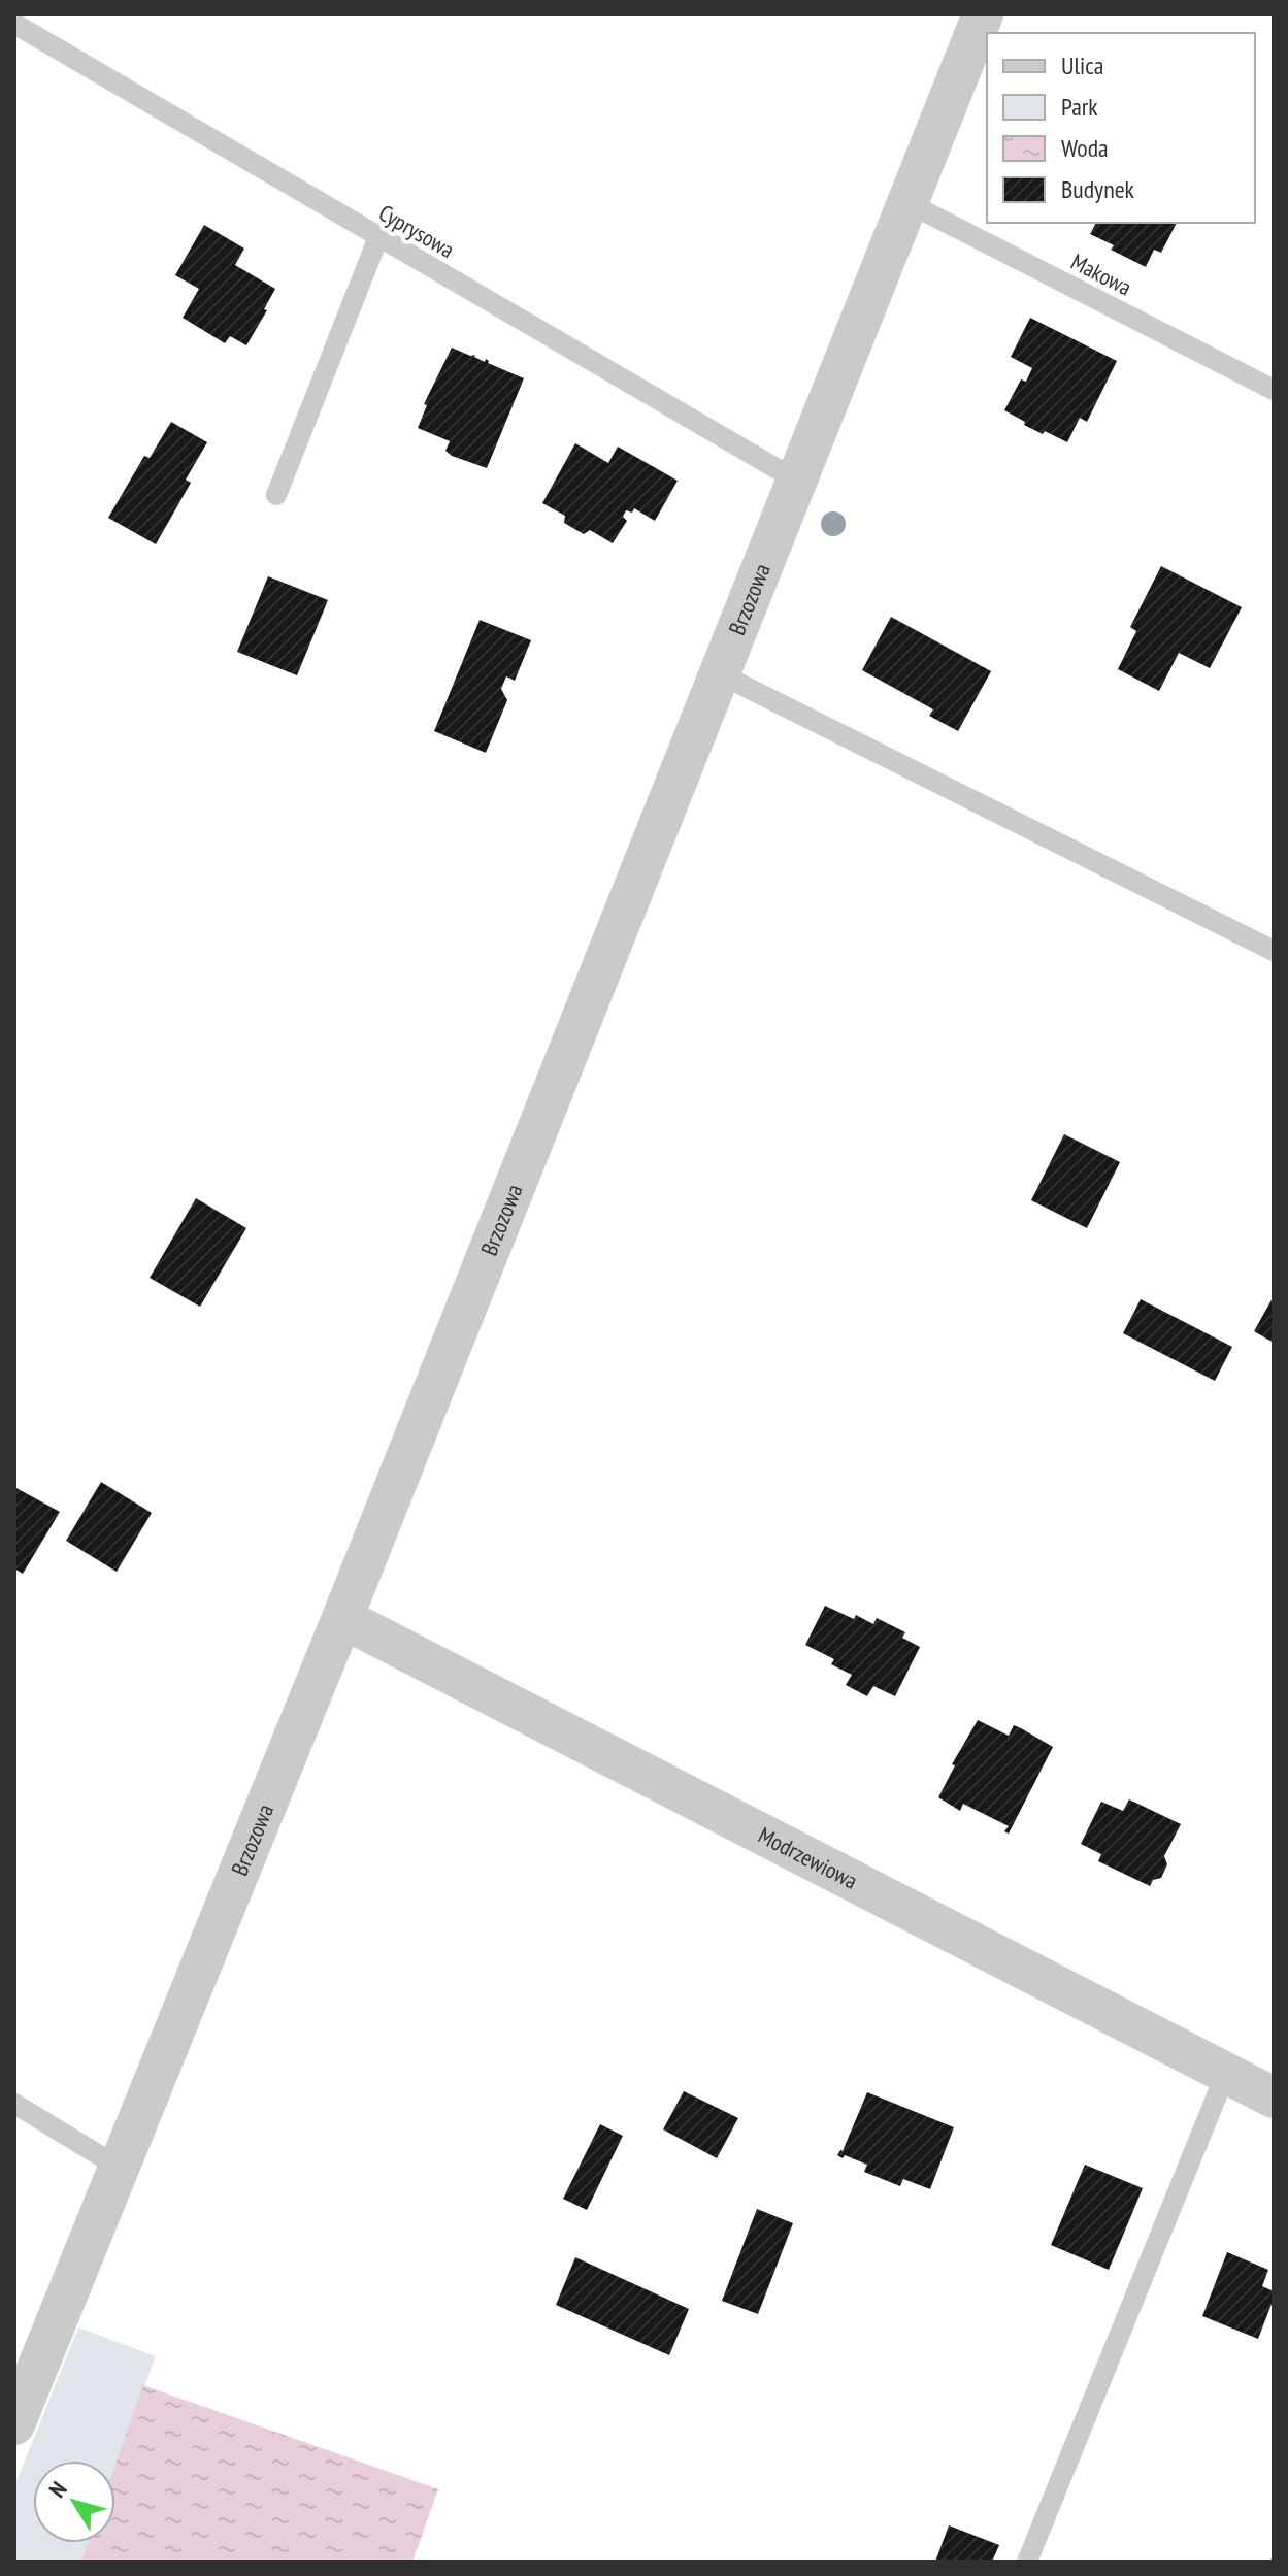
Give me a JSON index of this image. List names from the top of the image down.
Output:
{
  "streets": {
    "street": ["Brzozowa", "Modrzewiowa"],
    "lane": ["Cyprysowa", "Makowa"]
  },
  "crossings": [
    ["Cyprysowa", "Brzozowa"],
    ["Makowa", "Brzozowa"],
    ["Brzozowa", "Modrzewiowa"]
  ],
  "legend": [
    "Ulica",
    "Park",
    "Woda",
    "Budynek"
  ],
  "north": "top left"
}
